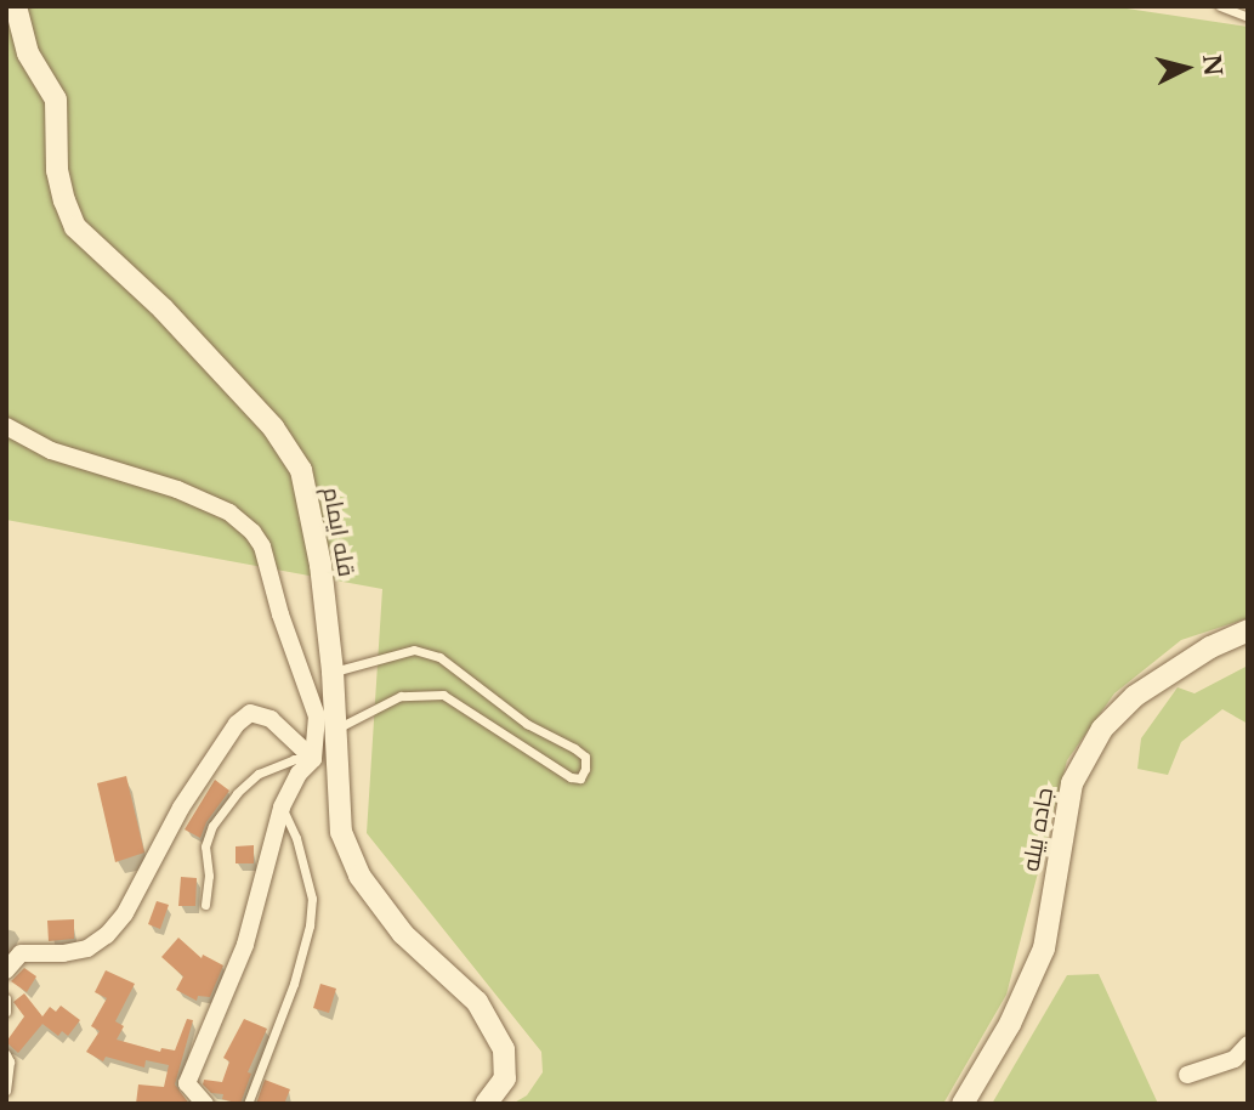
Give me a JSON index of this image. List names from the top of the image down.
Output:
{
  "streets": {
    "street": ["قله ایمام", "جاده بیله"]
  },
  "north": "right"
}
